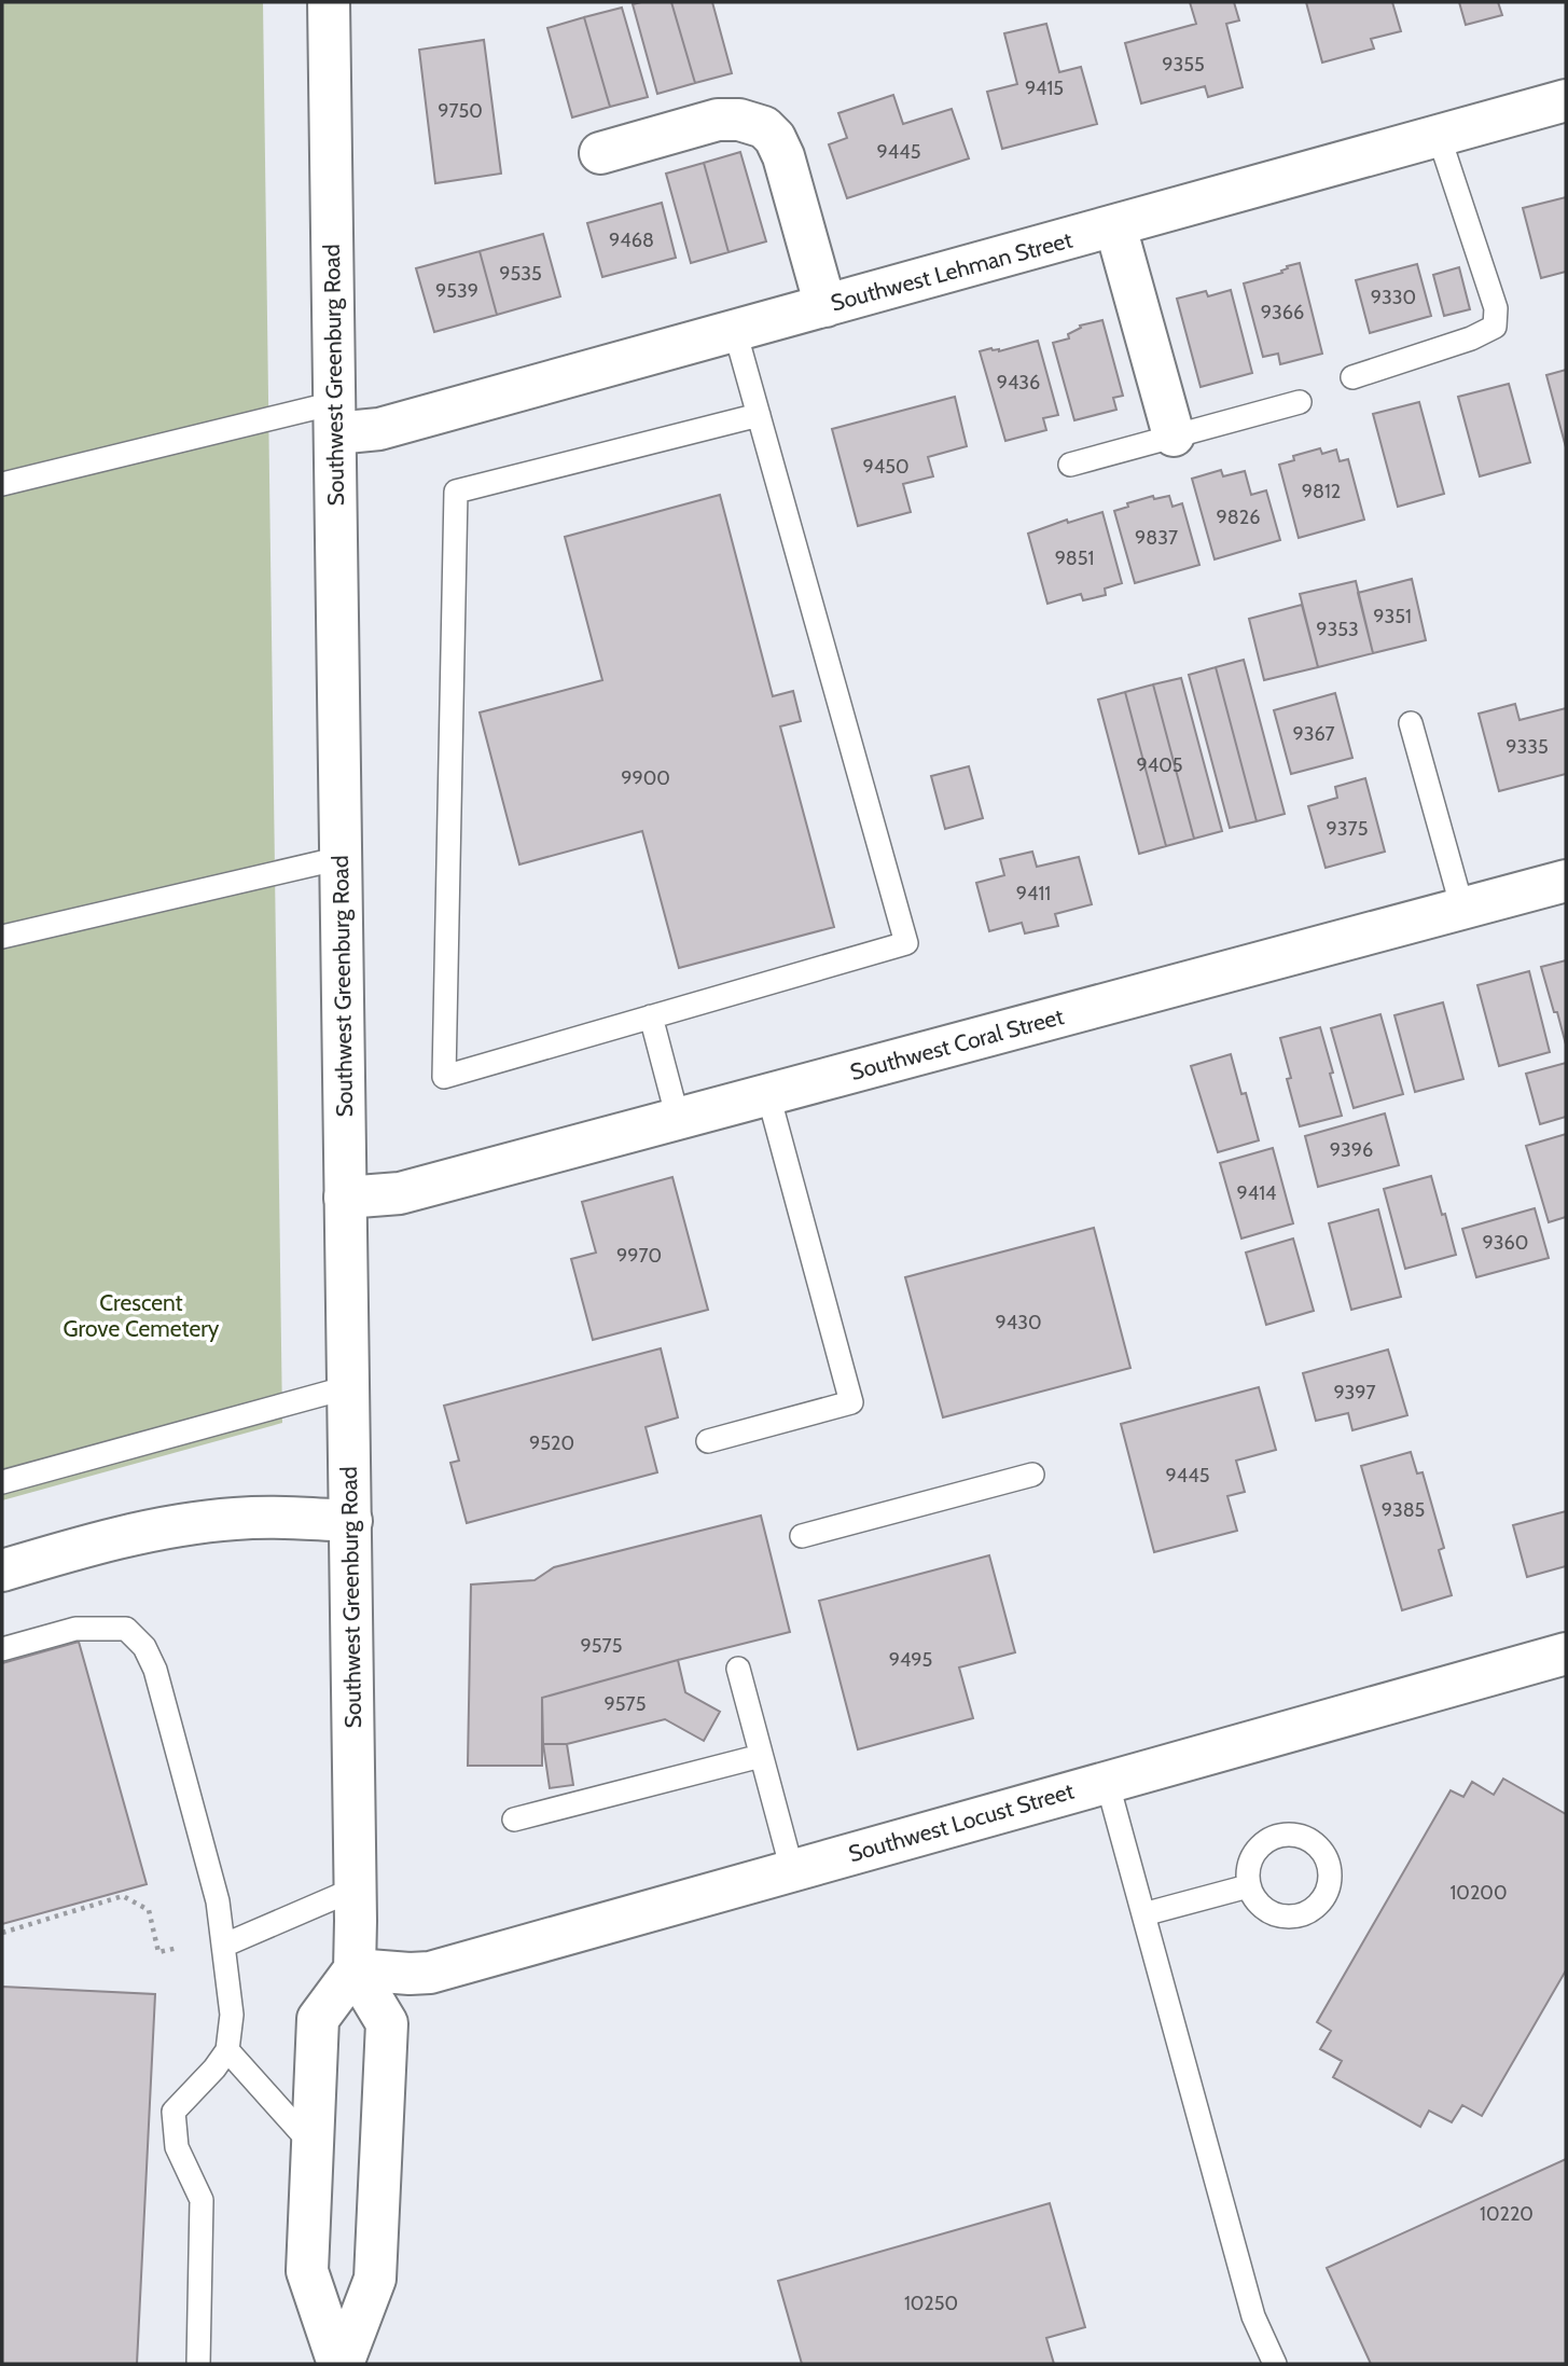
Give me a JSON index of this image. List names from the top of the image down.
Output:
{
  "streets": {
    "street": [
      "Southwest Lehman Street",
      "Southwest Greenburg Road",
      "Southwest Coral Street",
      "Southwest Locust Street"
    ]
  },
  "crossings": [
    ["Southwest Lehman Street", "Southwest Greenburg Road"],
    ["Southwest Greenburg Road", "Southwest Coral Street"],
    ["Southwest Greenburg Road", "Southwest Locust Street"]
  ],
  "parks": ["Crescent Grove Cemetery"],
  "house_numbers": [
    "9355",
    "9415",
    "9750",
    "9445",
    "9468",
    "9535",
    "9539",
    "9330",
    "9366",
    "9436",
    "9450",
    "9812",
    "9826",
    "9837",
    "9851",
    "9351",
    "9353",
    "9367",
    "9335",
    "9405",
    "9900",
    "9375",
    "9411",
    "9396",
    "9414",
    "9360",
    "9970",
    "9430",
    "9397",
    "9520",
    "9445",
    "9385",
    "9575",
    "9495",
    "9575",
    "10200",
    "10220",
    "10250"
  ]
}
